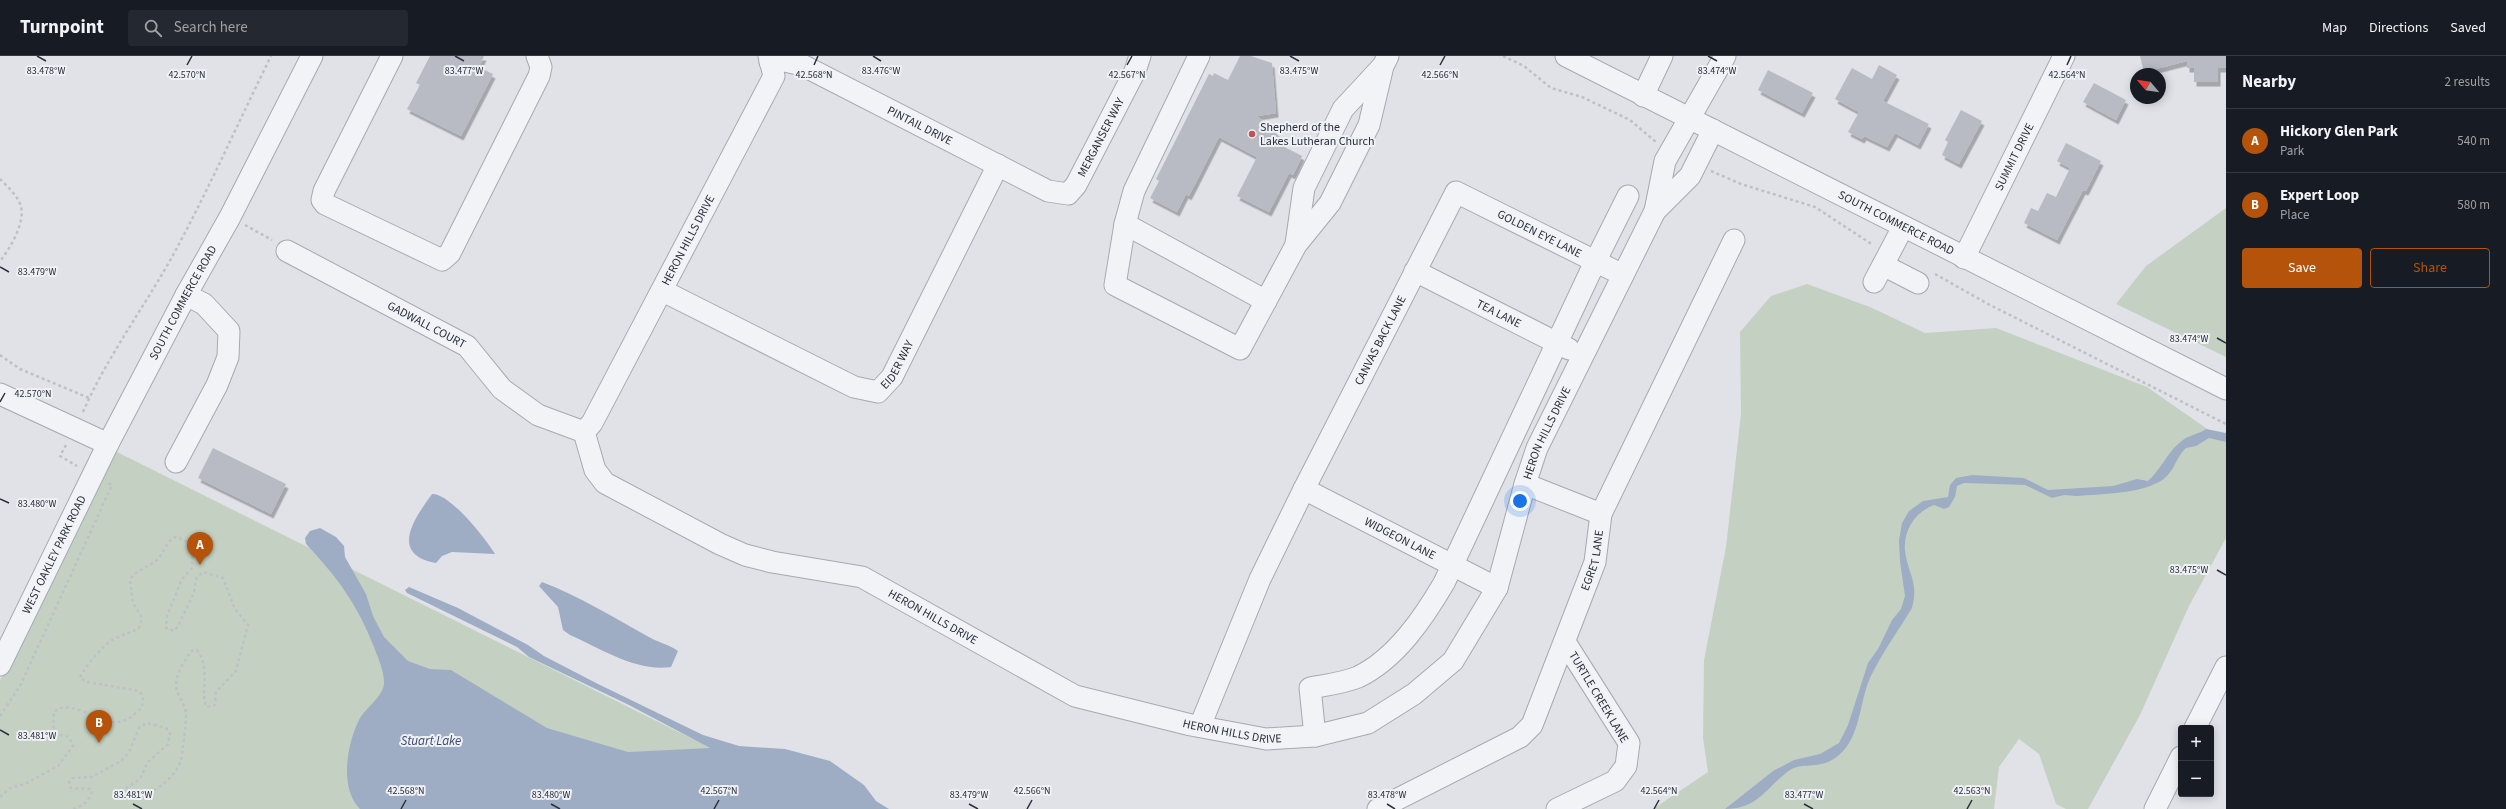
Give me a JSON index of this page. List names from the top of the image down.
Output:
{
  "streets": {
    "street": [
      "PINTAIL DRIVE",
      "MERGANSER WAY",
      "SUMMIT DRIVE",
      "SOUTH COMMERCE ROAD",
      "GOLDEN EYE LANE",
      "HERON HILLS DRIVE",
      "TEA LANE",
      "GADWALL COURT",
      "CANVAS BACK LANE",
      "EIDER WAY",
      "WIDGEON LANE",
      "WEST OAKLEY PARK ROAD",
      "EGRET LANE",
      "TURTLE CREEK LANE"
    ]
  },
  "crossings": [
    ["PINTAIL DRIVE", "MERGANSER WAY"],
    ["PINTAIL DRIVE", "HERON HILLS DRIVE"],
    ["PINTAIL DRIVE", "EIDER WAY"],
    ["SUMMIT DRIVE", "SOUTH COMMERCE ROAD"],
    ["SOUTH COMMERCE ROAD", "HERON HILLS DRIVE"],
    ["SOUTH COMMERCE ROAD", "WEST OAKLEY PARK ROAD"],
    ["GOLDEN EYE LANE", "HERON HILLS DRIVE"],
    ["GOLDEN EYE LANE", "CANVAS BACK LANE"],
    ["HERON HILLS DRIVE", "TEA LANE"],
    ["HERON HILLS DRIVE", "GADWALL COURT"],
    ["HERON HILLS DRIVE", "CANVAS BACK LANE"],
    ["HERON HILLS DRIVE", "EIDER WAY"],
    ["HERON HILLS DRIVE", "WIDGEON LANE"],
    ["TEA LANE", "CANVAS BACK LANE"],
    ["CANVAS BACK LANE", "WIDGEON LANE"],
    ["EGRET LANE", "TURTLE CREEK LANE"]
  ],
  "water": ["Stuart Lake"],
  "places": ["Shepherd of the Lakes Lutheran Church"],
  "north": "top left",
  "page": {
    "header": "Turnpoint",
    "search": "Search here",
    "nav": ["Map", "Directions", "Saved"],
    "heading": ["Nearby", "2 results"],
    "list": [
      {
        "mark": "A",
        "name": "Hickory Glen Park",
        "note": "Park",
        "value": "540 m"
      },
      {
        "mark": "B",
        "name": "Expert Loop",
        "note": "Place",
        "value": "580 m"
      }
    ],
    "buttons": ["Save", "Share"],
    "pins": ["A", "B"],
    "map_buttons": ["+", "−"]
  },
  "coordinates": [
    "83.478°W",
    "83.477°W",
    "83.476°W",
    "83.475°W",
    "83.474°W",
    "42.570°N",
    "42.568°N",
    "42.567°N",
    "42.566°N",
    "42.564°N",
    "83.479°W",
    "83.480°W",
    "83.481°W",
    "42.563°N"
  ]
}
